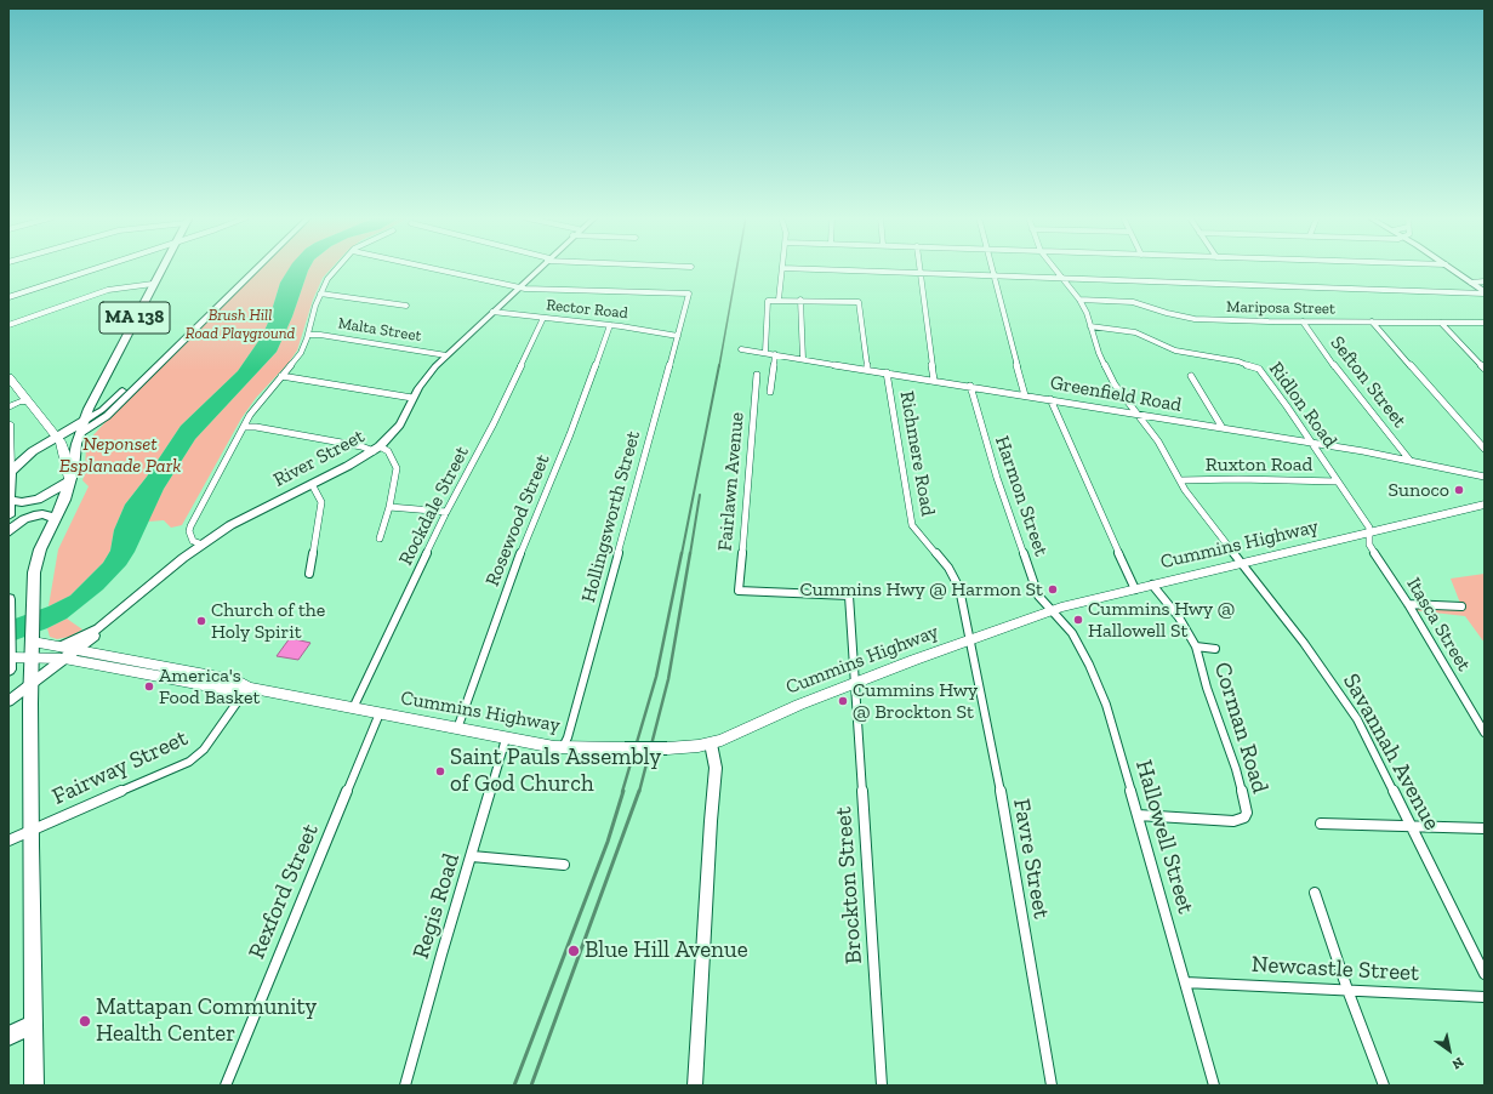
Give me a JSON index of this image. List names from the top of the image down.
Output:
{
  "streets": {
    "highway": ["MA 138"],
    "main road": ["River Street", "Cummins Highway"],
    "street": [
      "Mariposa Street",
      "Rector Road",
      "Malta Street",
      "Sefton Street",
      "Greenfield Road",
      "Ridlon Road",
      "Richmere Road",
      "Ruxton Road",
      "Fairlawn Avenue",
      "Harmon Street",
      "Rockdale Street",
      "Hollingsworth Street",
      "Rosewood Street",
      "Itasca Street",
      "Corman Road",
      "Savannah Avenue",
      "Fairway Street",
      "Hallowell Street",
      "Favre Street",
      "Brockton Street",
      "Rexford Street",
      "Regis Road",
      "Newcastle Street"
    ]
  },
  "crossings": [
    ["Mariposa Street", "Sefton Street"],
    ["Mariposa Street", "Savannah Avenue"],
    ["Rector Road", "River Street"],
    ["Rector Road", "Rockdale Street"],
    ["Rector Road", "Hollingsworth Street"],
    ["Rector Road", "Rosewood Street"],
    ["Malta Street", "River Street"],
    ["Sefton Street", "Greenfield Road"],
    ["Greenfield Road", "Ridlon Road"],
    ["Greenfield Road", "Richmere Road"],
    ["Greenfield Road", "Harmon Street"],
    ["Greenfield Road", "Savannah Avenue"],
    ["Ridlon Road", "Ruxton Road"],
    ["Ridlon Road", "Cummins Highway"],
    ["Ridlon Road", "Itasca Street"],
    ["Ridlon Road", "Savannah Avenue"],
    ["Richmere Road", "Cummins Highway"],
    ["Richmere Road", "Favre Street"],
    ["River Street", "Hollingsworth Street"],
    ["River Street", "Cummins Highway"],
    ["Ruxton Road", "Savannah Avenue"],
    ["Fairlawn Avenue", "Brockton Street"],
    ["Harmon Street", "Cummins Highway"],
    ["Harmon Street", "Hallowell Street"],
    ["Rockdale Street", "Cummins Highway"],
    ["Hollingsworth Street", "Cummins Highway"],
    ["Rosewood Street", "Cummins Highway"],
    ["Cummins Highway", "Itasca Street"],
    ["Cummins Highway", "Corman Road"],
    ["Cummins Highway", "Savannah Avenue"],
    ["Cummins Highway", "Fairway Street"],
    ["Cummins Highway", "Hallowell Street"],
    ["Cummins Highway", "Favre Street"],
    ["Cummins Highway", "Brockton Street"],
    ["Cummins Highway", "Rexford Street"],
    ["Cummins Highway", "Regis Road"],
    ["Corman Road", "Hallowell Street"],
    ["Hallowell Street", "Newcastle Street"]
  ],
  "parks": ["Brush Hill Road Playground", "Neponset Esplanade Park"],
  "places": [
    "Sunoco",
    "Cummins Hwy @ Harmon St",
    "Cummins Hwy @ Hallowell St",
    "Church of the Holy Spirit",
    "America's Food Basket",
    "Cummins Hwy @ Brockton St",
    "Saint Pauls Assembly of God Church",
    "Blue Hill Avenue",
    "Mattapan Community Health Center"
  ],
  "north": "bottom right"
}
